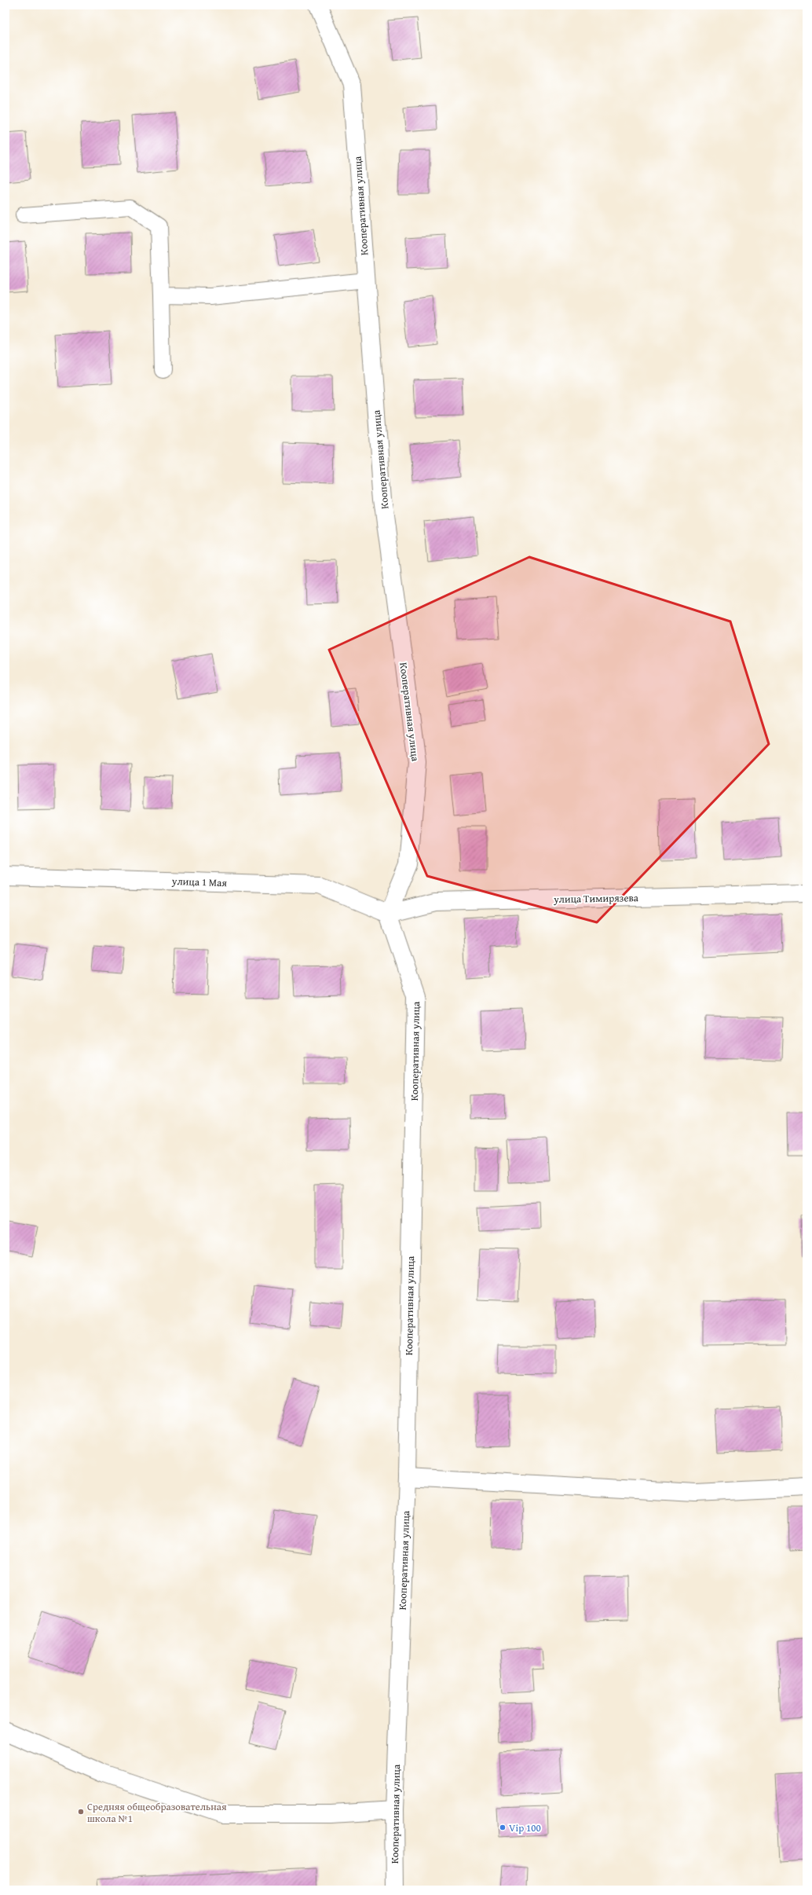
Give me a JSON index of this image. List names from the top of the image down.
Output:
{
  "streets": {
    "street": ["Кооперативная улица", "улица 1 Мая", "улица Тимирязева"]
  },
  "crossings": [
    ["Кооперативная улица", "улица 1 Мая"],
    ["Кооперативная улица", "улица Тимирязева"],
    ["улица 1 Мая", "улица Тимирязева"]
  ],
  "places": ["Средняя общеобразовательная школа №1", "Vip 100"]
}
